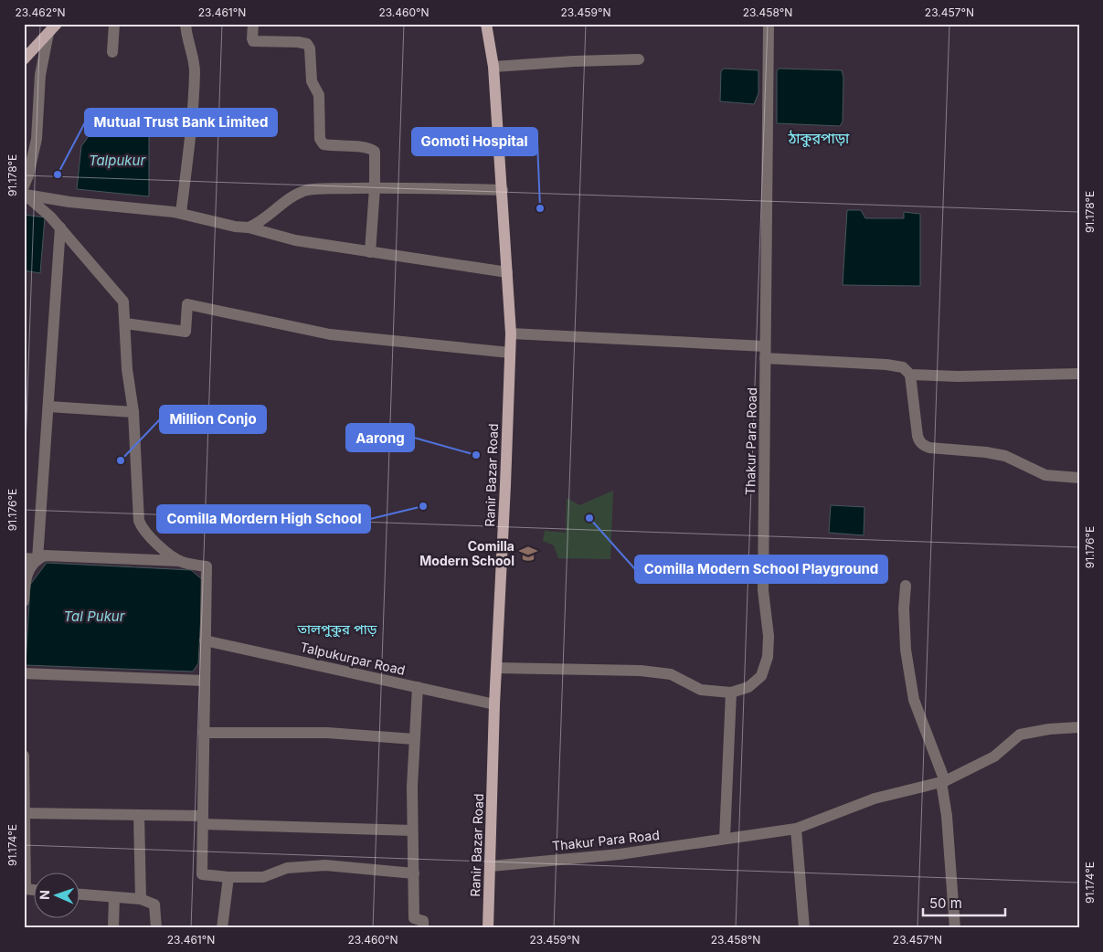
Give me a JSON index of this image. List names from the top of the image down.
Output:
{
  "streets": {
    "main road": ["Ranir Bazar Road"],
    "street": ["Thakur Para Road", "Talpukurpar Road"]
  },
  "crossings": [
    ["Thakur Para Road", "Ranir Bazar Road"],
    ["Ranir Bazar Road", "Talpukurpar Road"]
  ],
  "districts": ["ঠাকুরপাড়া", "তালপুকুর পাড়"],
  "water": ["Talpukur", "Tal Pukur"],
  "places": {
    "other": [
      "Mutual Trust Bank Limited",
      "Gomoti Hospital",
      "Aarong",
      "Million Conjo",
      "Comilla Mordern High School",
      "Comilla Modern School Playground"
    ],
    "school or university": ["Comilla Modern School"]
  },
  "scale_bar": "50 m",
  "north": "left",
  "coordinates": [
    "23.462°N",
    "23.461°N",
    "23.460°N",
    "23.459°N",
    "23.458°N",
    "23.457°N",
    "91.178°E",
    "91.176°E",
    "91.174°E"
  ]
}
